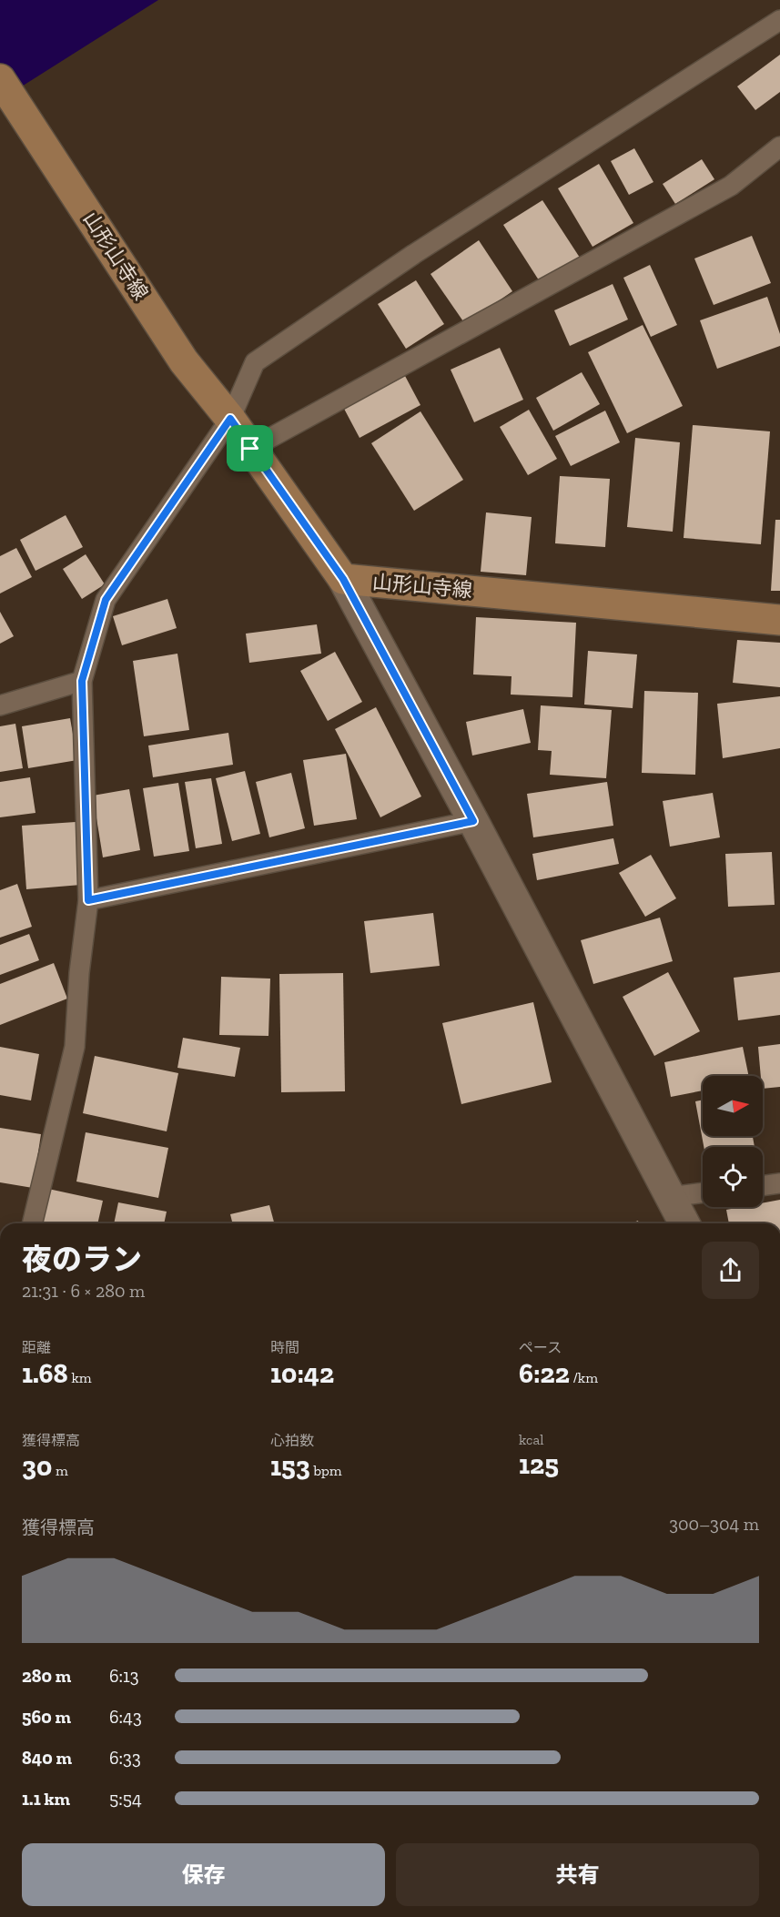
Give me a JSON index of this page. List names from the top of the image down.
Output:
{
  "streets": {
    "main road": ["山形山寺線"]
  },
  "north": "right",
  "page": {
    "heading": ["夜のラン", "21:31 · 6 × 280 m"],
    "stats": [
      ["距離", "1.68 km"],
      ["時間", "10:42"],
      ["ペース", "6:22 /km"],
      ["獲得標高", "30 m"],
      ["心拍数", "153 bpm"],
      ["kcal", "125"]
    ],
    "chart": ["獲得標高", "300–304 m"],
    "list": [
      {
        "name": "280 m",
        "note": "6:13"
      },
      {
        "name": "560 m",
        "note": "6:43"
      },
      {
        "name": "840 m",
        "note": "6:33"
      },
      {
        "name": "1.1 km",
        "note": "5:54"
      }
    ],
    "buttons": ["保存", "共有"]
  }
}
